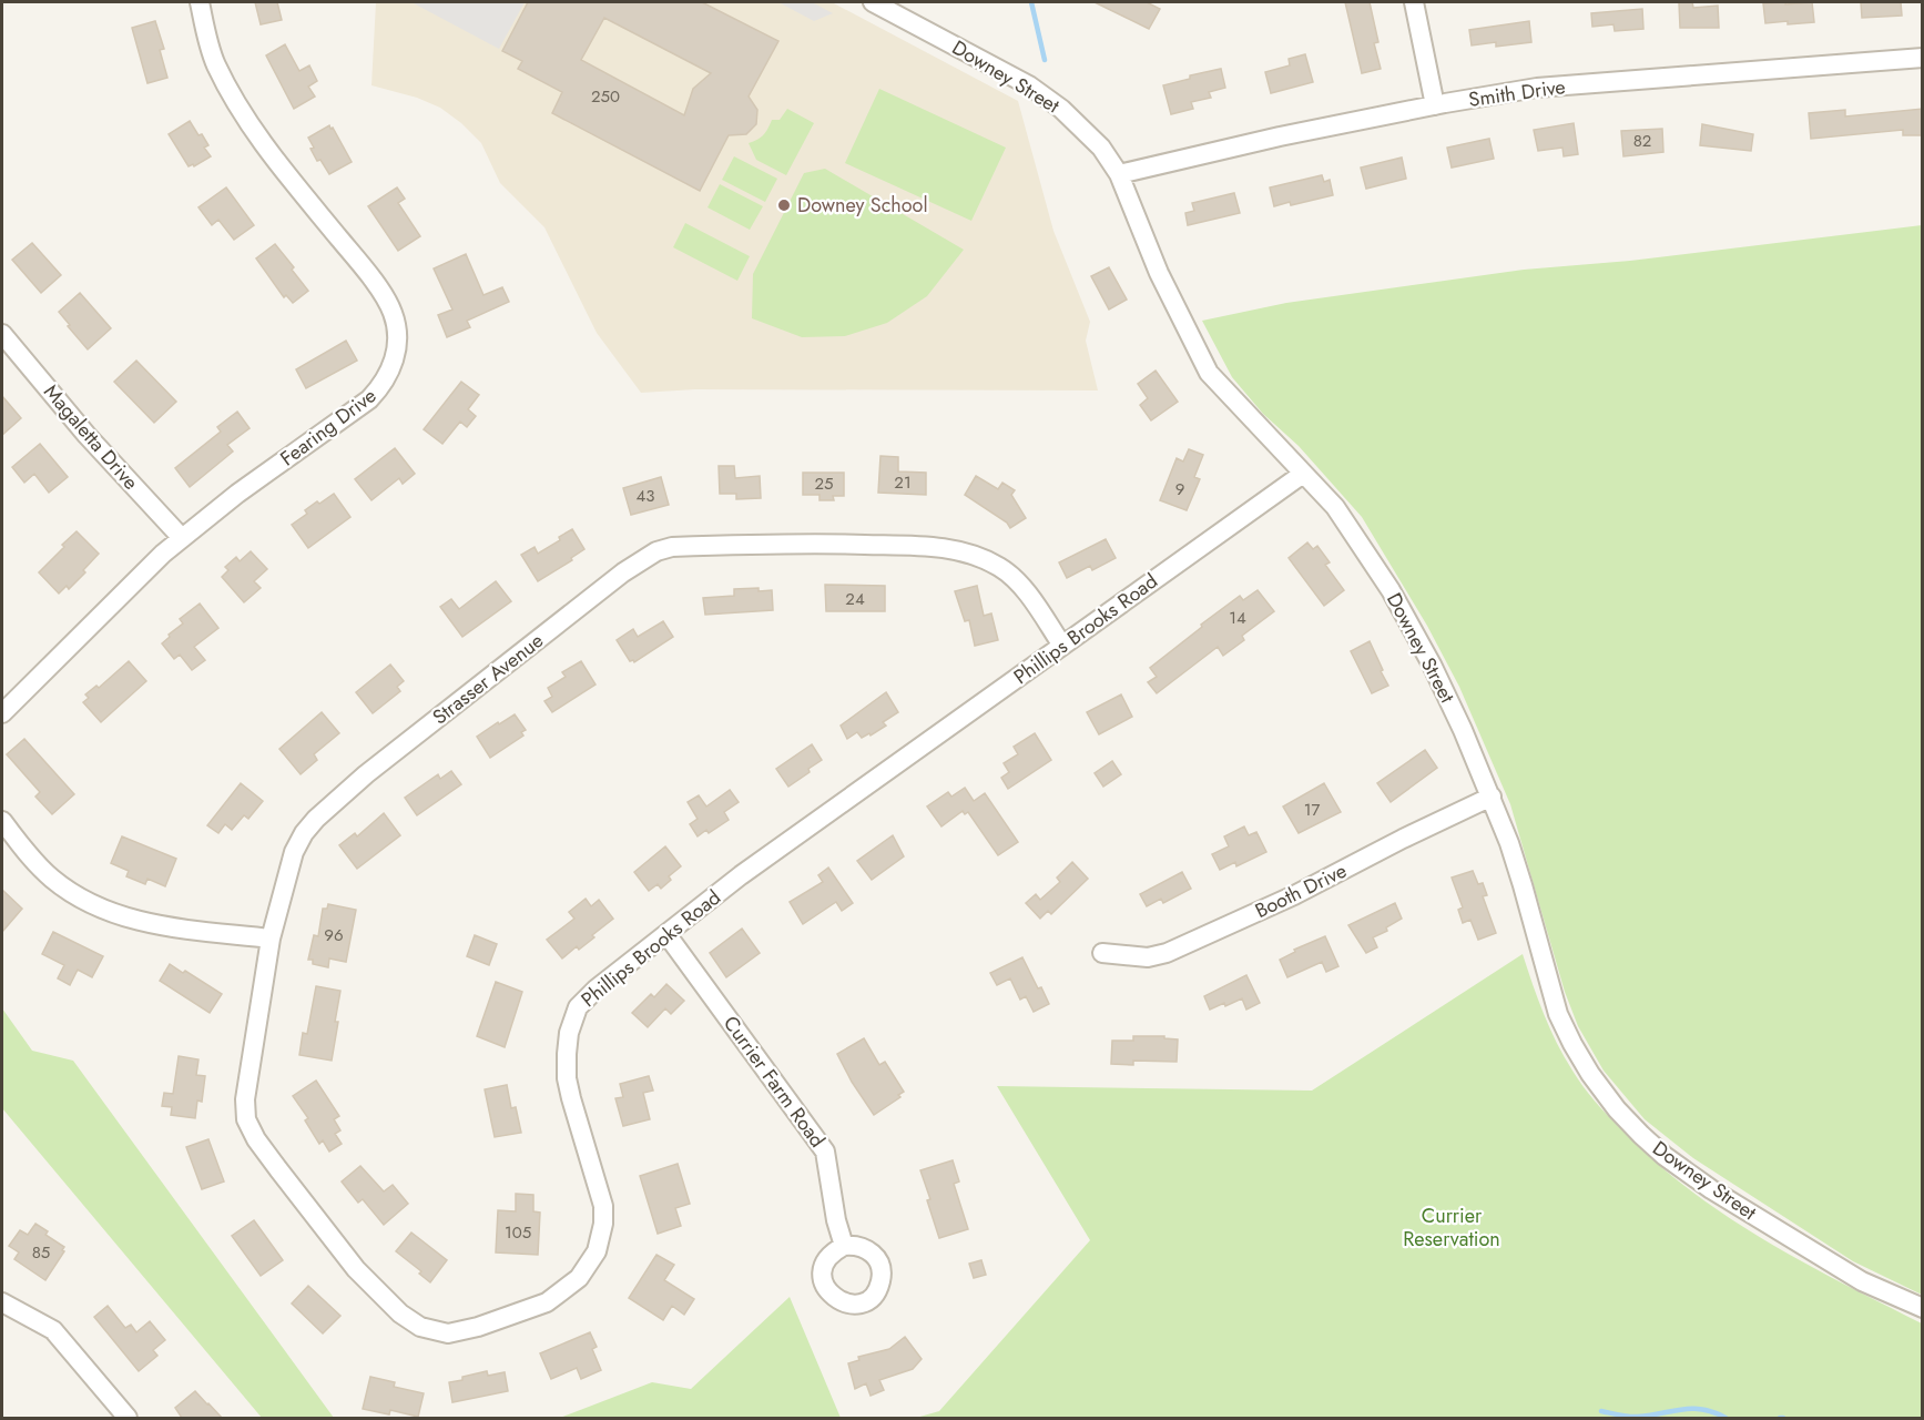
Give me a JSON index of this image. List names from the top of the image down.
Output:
{
  "streets": {
    "street": [
      "Downey Street",
      "Smith Drive",
      "Fearing Drive",
      "Magaletta Drive",
      "Phillips Brooks Road",
      "Strasser Avenue",
      "Booth Drive",
      "Currier Farm Road"
    ]
  },
  "crossings": [
    ["Downey Street", "Smith Drive"],
    ["Downey Street", "Phillips Brooks Road"],
    ["Downey Street", "Booth Drive"],
    ["Fearing Drive", "Magaletta Drive"],
    ["Phillips Brooks Road", "Strasser Avenue"],
    ["Phillips Brooks Road", "Currier Farm Road"]
  ],
  "parks": ["Currier Reservation"],
  "places": ["Downey School"],
  "house_numbers": [
    "250",
    "82",
    "21",
    "25",
    "9",
    "43",
    "24",
    "14",
    "17",
    "96",
    "105",
    "85"
  ]
}
